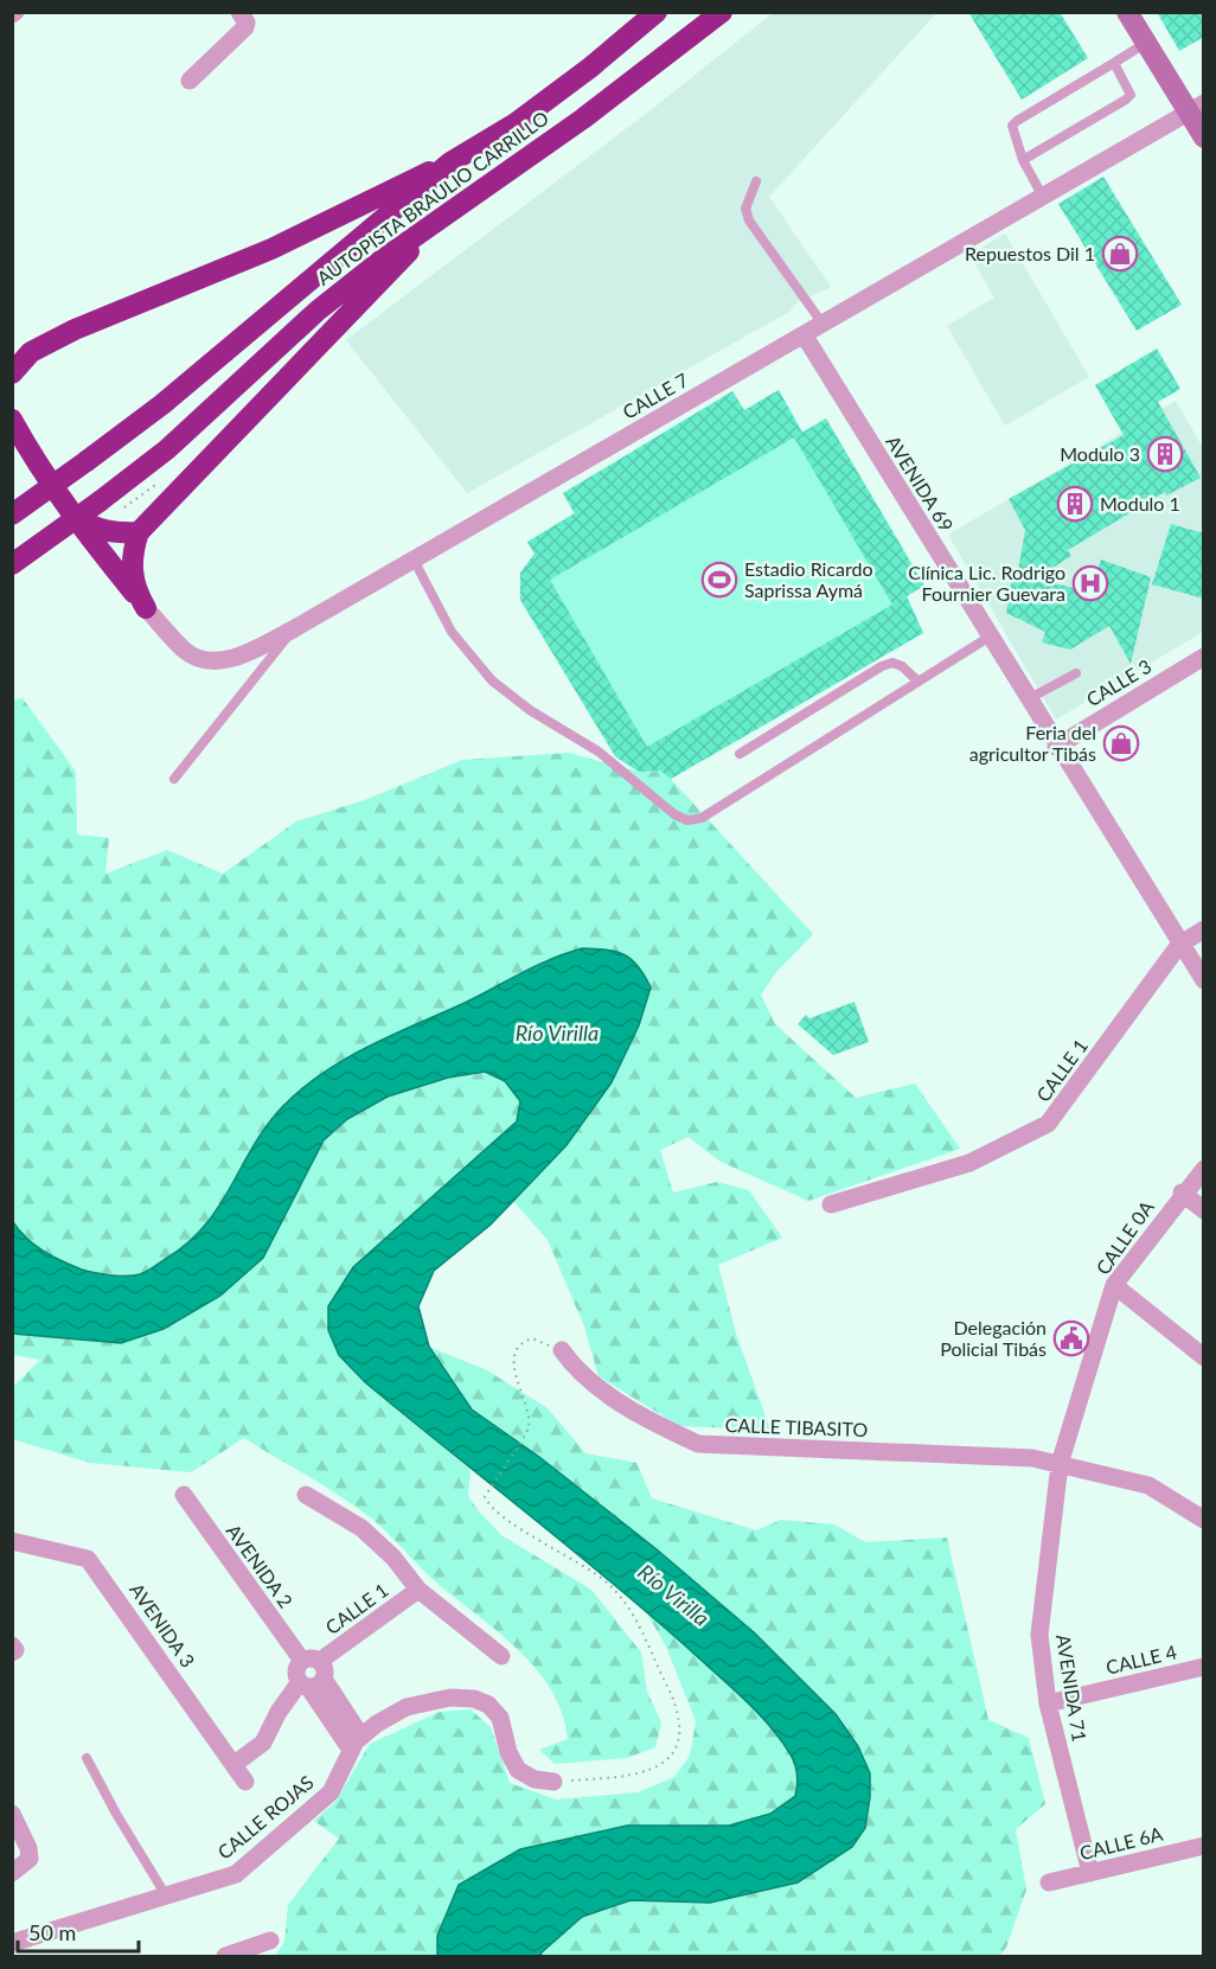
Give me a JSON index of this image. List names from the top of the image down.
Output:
{
  "streets": {
    "highway": ["AUTOPISTA BRAULIO CARRILLO"],
    "street": [
      "CALLE 7",
      "AVENIDA 69",
      "CALLE 3",
      "CALLE 1",
      "CALLE 0A",
      "CALLE TIBASITO",
      "AVENIDA 2",
      "AVENIDA 3",
      "CALLE 4",
      "AVENIDA 71",
      "CALLE ROJAS",
      "CALLE 6A"
    ]
  },
  "crossings": [
    ["CALLE 7", "AVENIDA 69"],
    ["AVENIDA 69", "CALLE 3"],
    ["AVENIDA 69", "CALLE 1"],
    ["CALLE 1", "AVENIDA 2"],
    ["CALLE 1", "AVENIDA 3"],
    ["CALLE 0A", "CALLE TIBASITO"],
    ["CALLE 0A", "AVENIDA 71"],
    ["CALLE TIBASITO", "AVENIDA 71"],
    ["AVENIDA 2", "CALLE ROJAS"],
    ["CALLE 4", "AVENIDA 71"],
    ["AVENIDA 71", "CALLE 6A"]
  ],
  "water": ["Río Virilla"],
  "places": {
    "shop": ["Repuestos Dil 1", "Feria del agricultor Tibás"],
    "building": ["Modulo 3", "Modulo 1"],
    "sports": ["Estadio Ricardo Saprissa Aymá"],
    "hospital": ["Clínica Lic. Rodrigo Fournier Guevara"],
    "public building": ["Delegación Policial Tibás"]
  },
  "scale_bar": "50 m"
}
